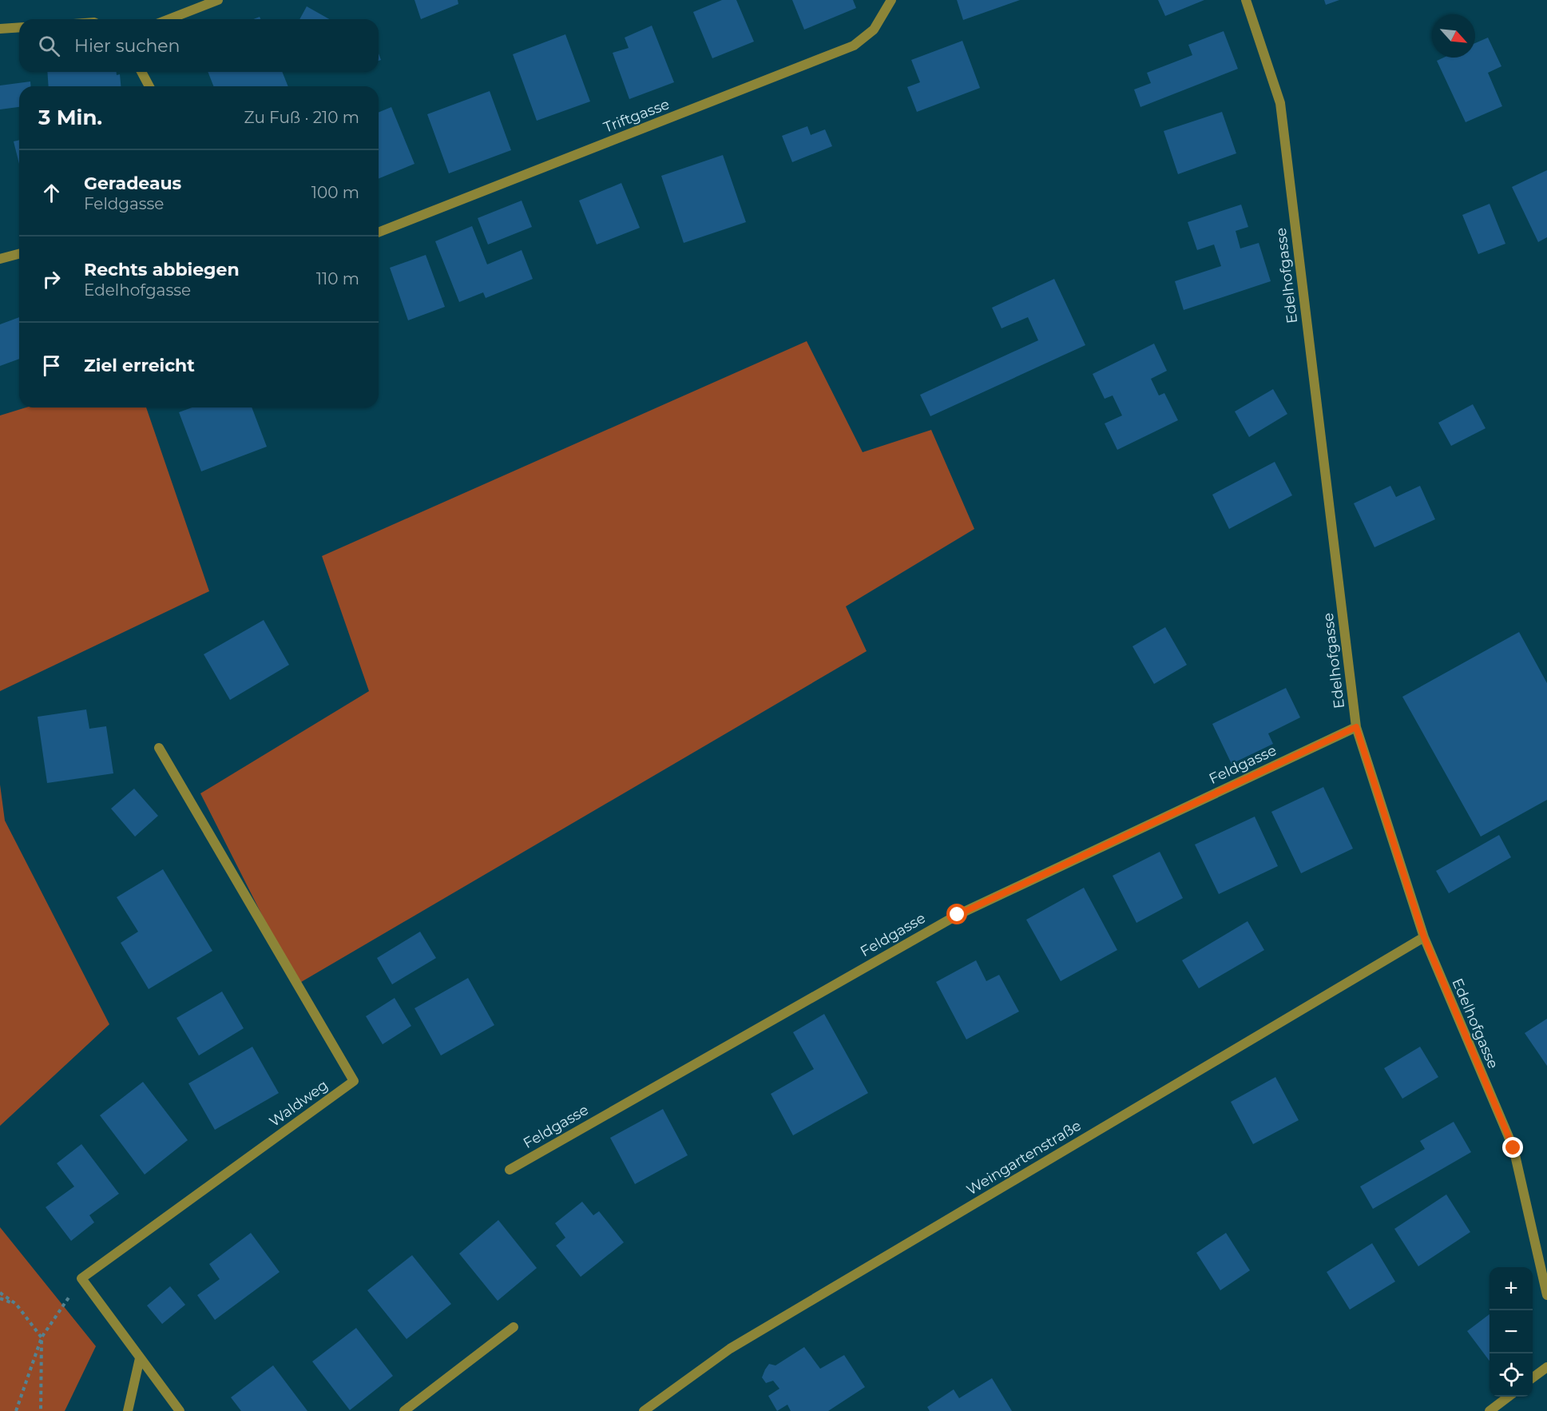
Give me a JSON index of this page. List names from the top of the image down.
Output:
{
  "streets": {
    "street": [
      "Triftgasse",
      "Edelhofgasse",
      "Feldgasse",
      "Waldweg",
      "Weingartenstraße"
    ]
  },
  "crossings": [
    ["Edelhofgasse", "Feldgasse"],
    ["Edelhofgasse", "Weingartenstraße"]
  ],
  "north": "bottom right",
  "page": {
    "search": "Hier suchen",
    "heading": ["3 Min.", "Zu Fuß · 210 m"],
    "list": [
      ["Geradeaus", "Feldgasse", "100 m"],
      ["Rechts abbiegen", "Edelhofgasse", "110 m"],
      "Ziel erreicht"
    ],
    "map_buttons": ["+", "−"]
  }
}
